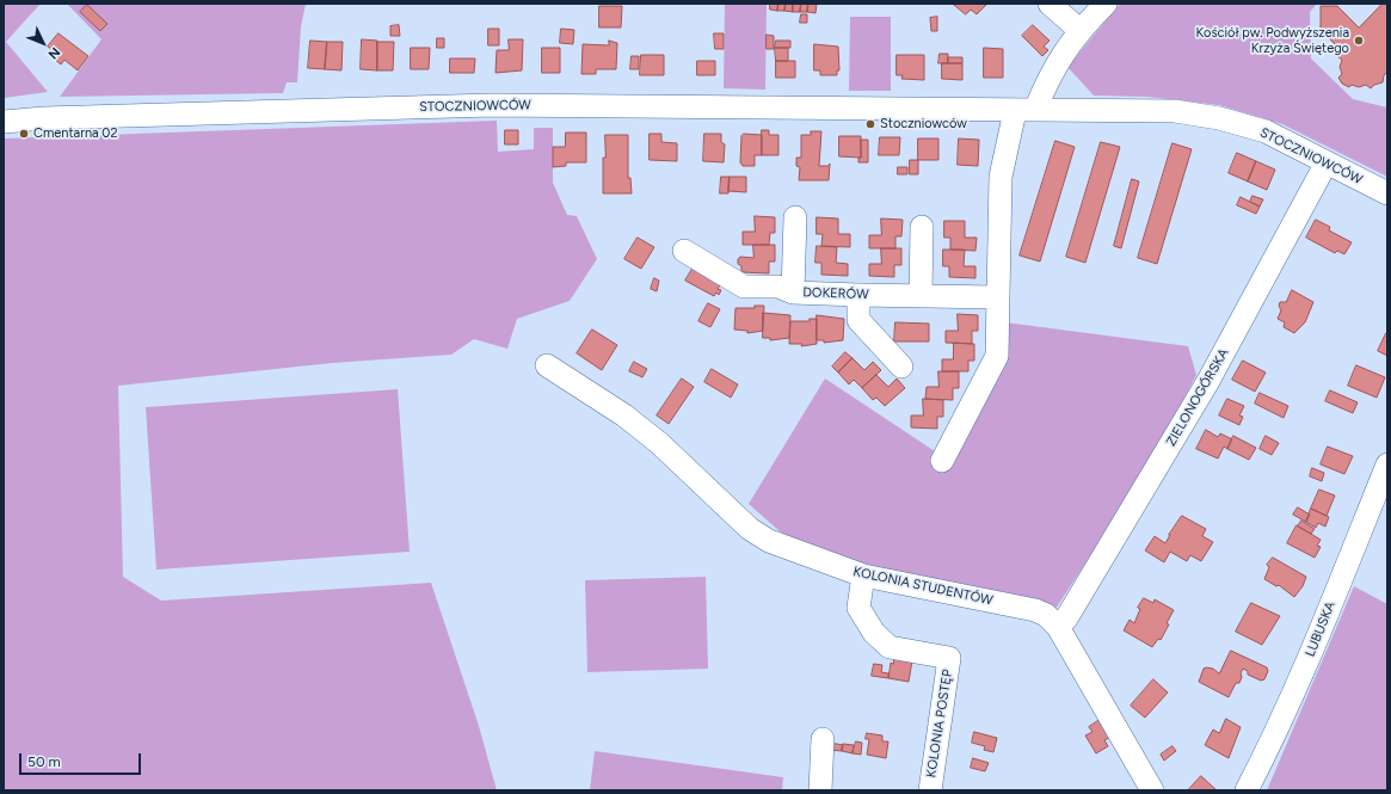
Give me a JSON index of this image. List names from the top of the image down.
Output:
{
  "streets": {
    "street": [
      "STOCZNIOWCÓW",
      "DOKERÓW",
      "ZIELONOGÓRSKA",
      "KOLONIA STUDENTÓW",
      "LUBUSKA",
      "KOLONIA POSTĘP"
    ]
  },
  "crossings": [
    ["STOCZNIOWCÓW", "ZIELONOGÓRSKA"],
    ["ZIELONOGÓRSKA", "KOLONIA STUDENTÓW"],
    ["KOLONIA STUDENTÓW", "KOLONIA POSTĘP"]
  ],
  "places": ["Kościół pw. Podwyższenia Krzyża Świętego", "Stoczniowców", "Cmentarna 02"],
  "scale_bar": "50 m",
  "north": "bottom right"
}
